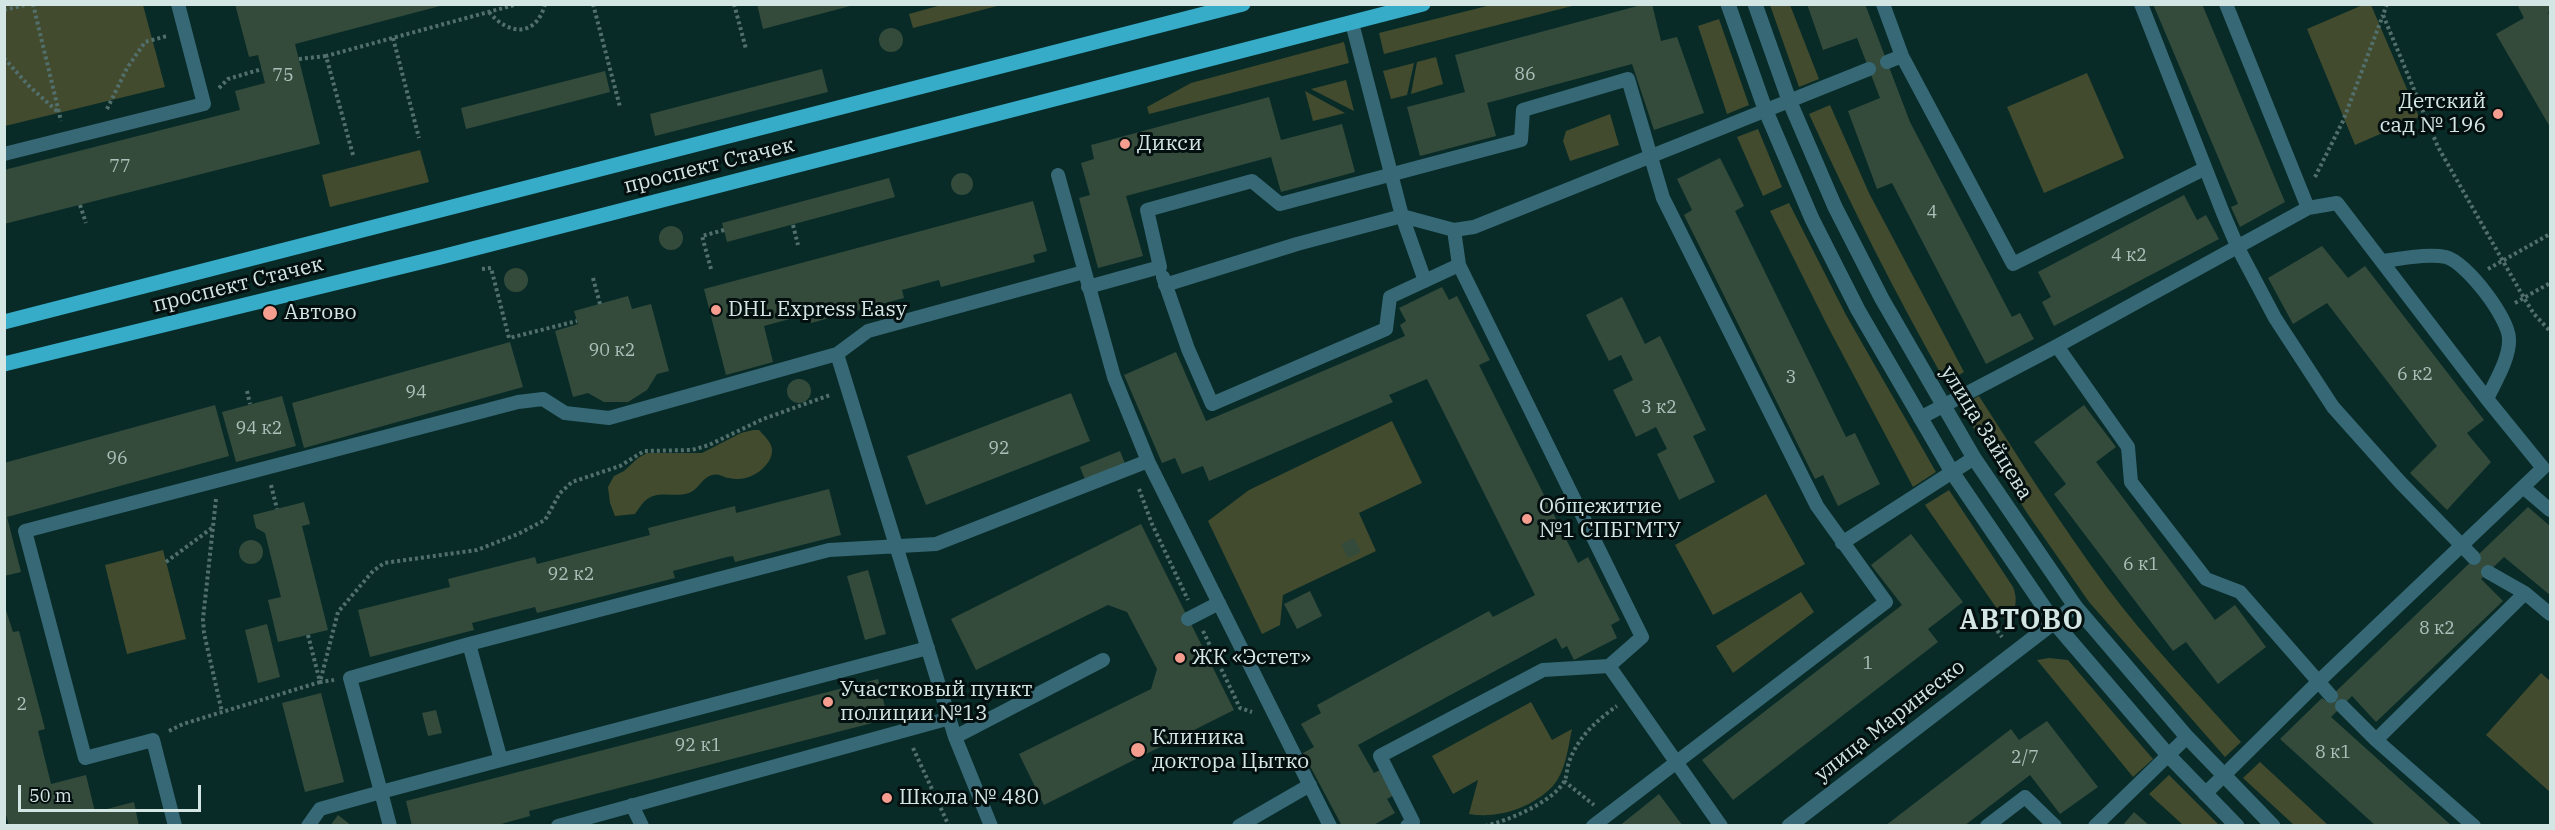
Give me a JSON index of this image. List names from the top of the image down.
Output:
{
  "streets": {
    "main road": ["проспект Стачек"],
    "street": ["улица Зайцева", "улица Маринеско"]
  },
  "crossings": [
    ["улица Зайцева", "улица Маринеско"]
  ],
  "districts": ["АВТОВО"],
  "places": [
    "Детский сад № 196",
    "Дикси",
    "DHL Express Easy",
    "Автово",
    "Общежитие №1 СПБГМТУ",
    "ЖК «Эстет»",
    "Участковый пункт полиции №13",
    "Клиника доктора Цытко",
    "Школа № 480"
  ],
  "house_numbers": [
    "86",
    "75",
    "77",
    "4",
    "4 к2",
    "90 к2",
    "6 к2",
    "3",
    "94",
    "3 к2",
    "94 к2",
    "92",
    "96",
    "6 к1",
    "92 к2",
    "8 к2",
    "1",
    "2",
    "92 к1",
    "8 к1",
    "2/7"
  ],
  "scale_bar": "50 m"
}
